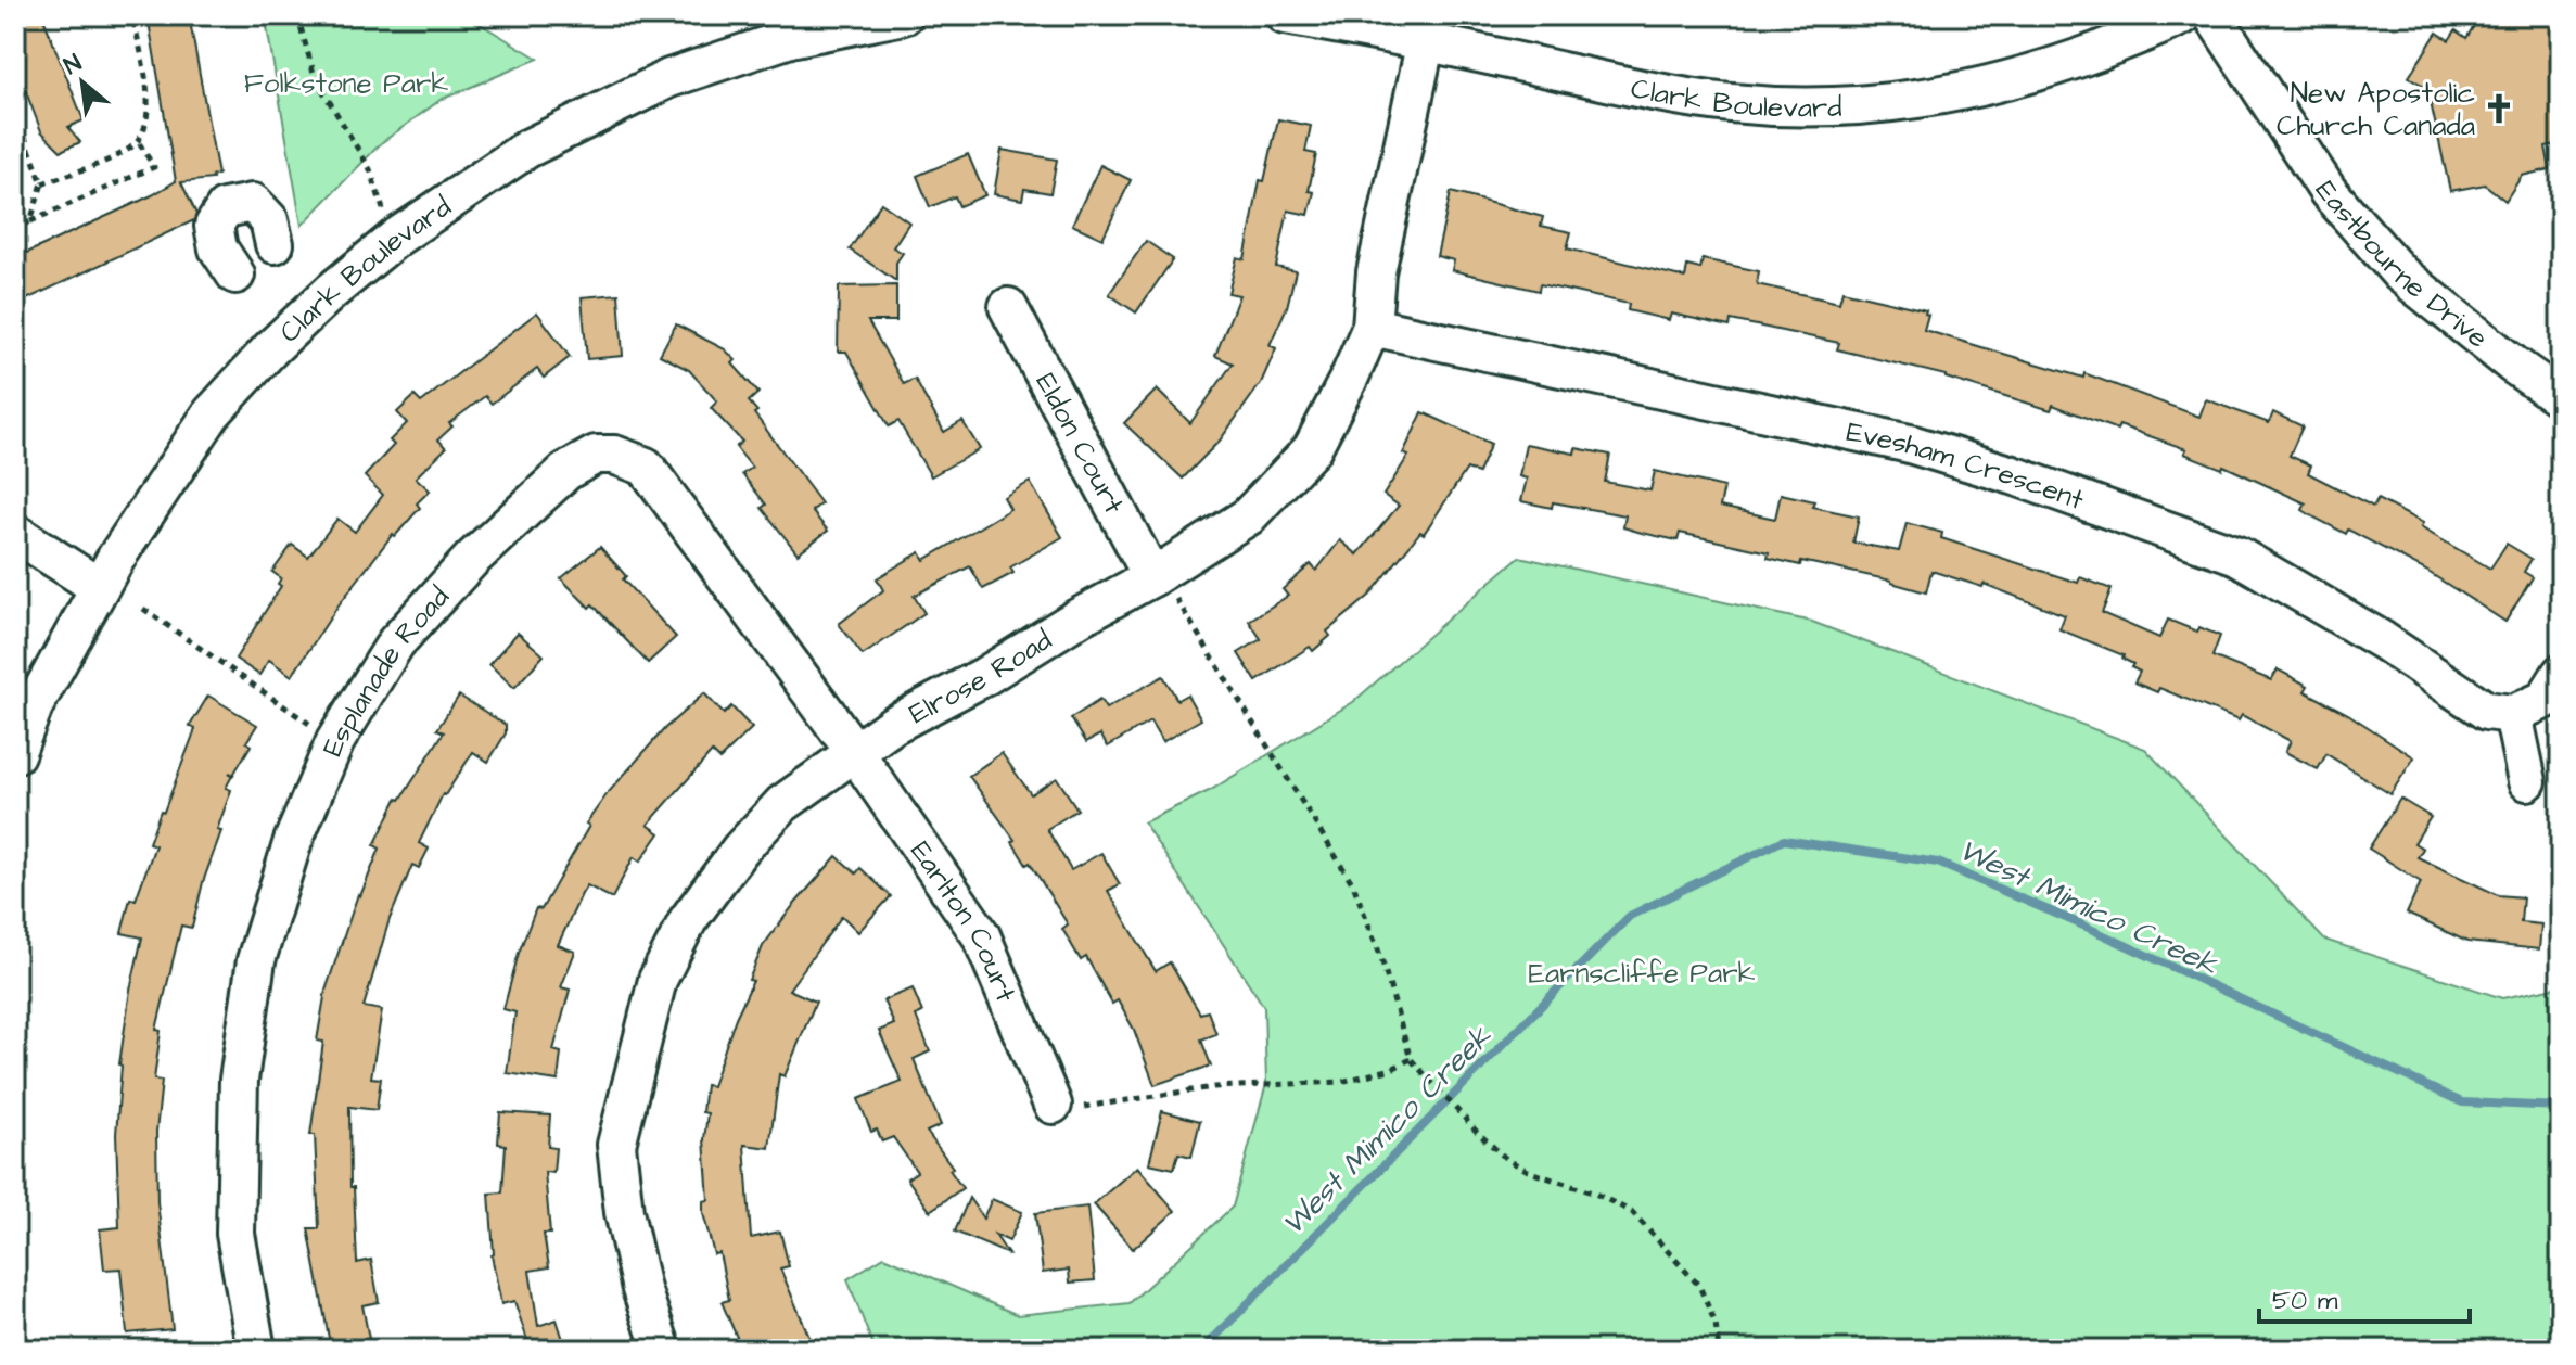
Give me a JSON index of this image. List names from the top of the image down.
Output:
{
  "streets": {
    "street": [
      "Clark Boulevard",
      "Eastbourne Drive",
      "Eldon Court",
      "Evesham Crescent",
      "Esplanade Road",
      "Elrose Road",
      "Earlton Court"
    ]
  },
  "crossings": [
    ["Clark Boulevard", "Elrose Road"],
    ["Eldon Court", "Elrose Road"],
    ["Evesham Crescent", "Elrose Road"],
    ["Esplanade Road", "Elrose Road"],
    ["Esplanade Road", "Earlton Court"],
    ["Elrose Road", "Earlton Court"]
  ],
  "water": ["West Mimico Creek"],
  "parks": ["Folkstone Park", "Earnscliffe Park"],
  "places": {
    "church": ["New Apostolic Church Canada"]
  },
  "scale_bar": "50 m",
  "north": "top left"
}
